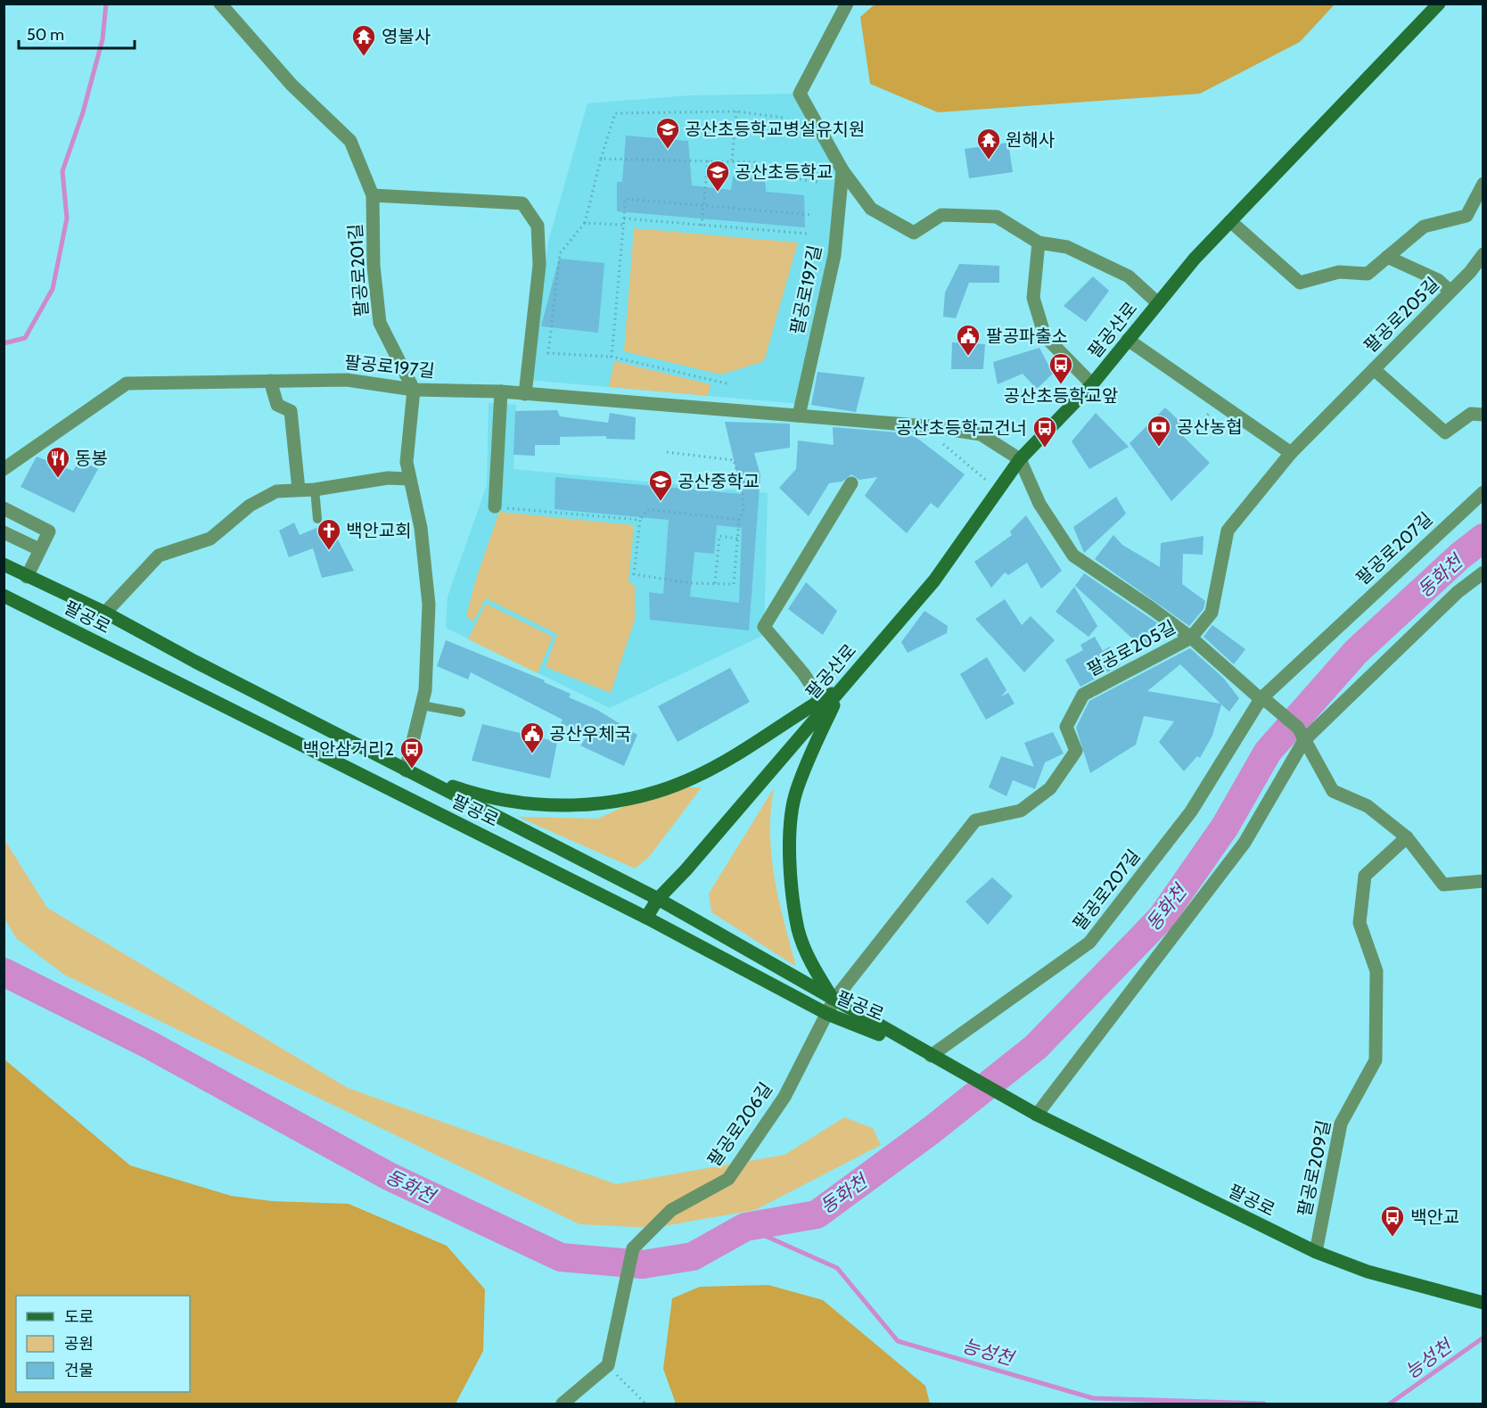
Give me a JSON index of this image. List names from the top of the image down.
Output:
{
  "streets": {
    "main road": ["팔공산로", "팔공로"],
    "street": [
      "팔공로201길",
      "팔공로197길",
      "팔공로205길",
      "팔공로207길",
      "팔공로206길",
      "팔공로209길"
    ]
  },
  "crossings": [
    ["팔공로201길", "팔공로197길"],
    ["팔공로197길", "팔공산로"],
    ["팔공로205길", "팔공로"],
    ["팔공로205길", "팔공로206길"],
    ["팔공산로", "팔공로"],
    ["팔공로207길", "팔공로"],
    ["팔공로", "팔공로206길"],
    ["팔공로", "팔공로209길"]
  ],
  "water": ["동화천", "능성천"],
  "places": {
    "temple": ["영불사", "원해사"],
    "school or university": ["공산초등학교병설유치원", "공산초등학교", "공산중학교"],
    "public building": ["팔공파출소", "공산우체국"],
    "bus stop": [
      "공산초등학교앞",
      "공산초등학교건너",
      "백안삼거리2",
      "백안교"
    ],
    "bank": ["공산농협"],
    "restaurant": ["동봉"],
    "church": ["백안교회"]
  },
  "legend": ["도로", "공원", "건물"],
  "scale_bar": "50 m"
}
